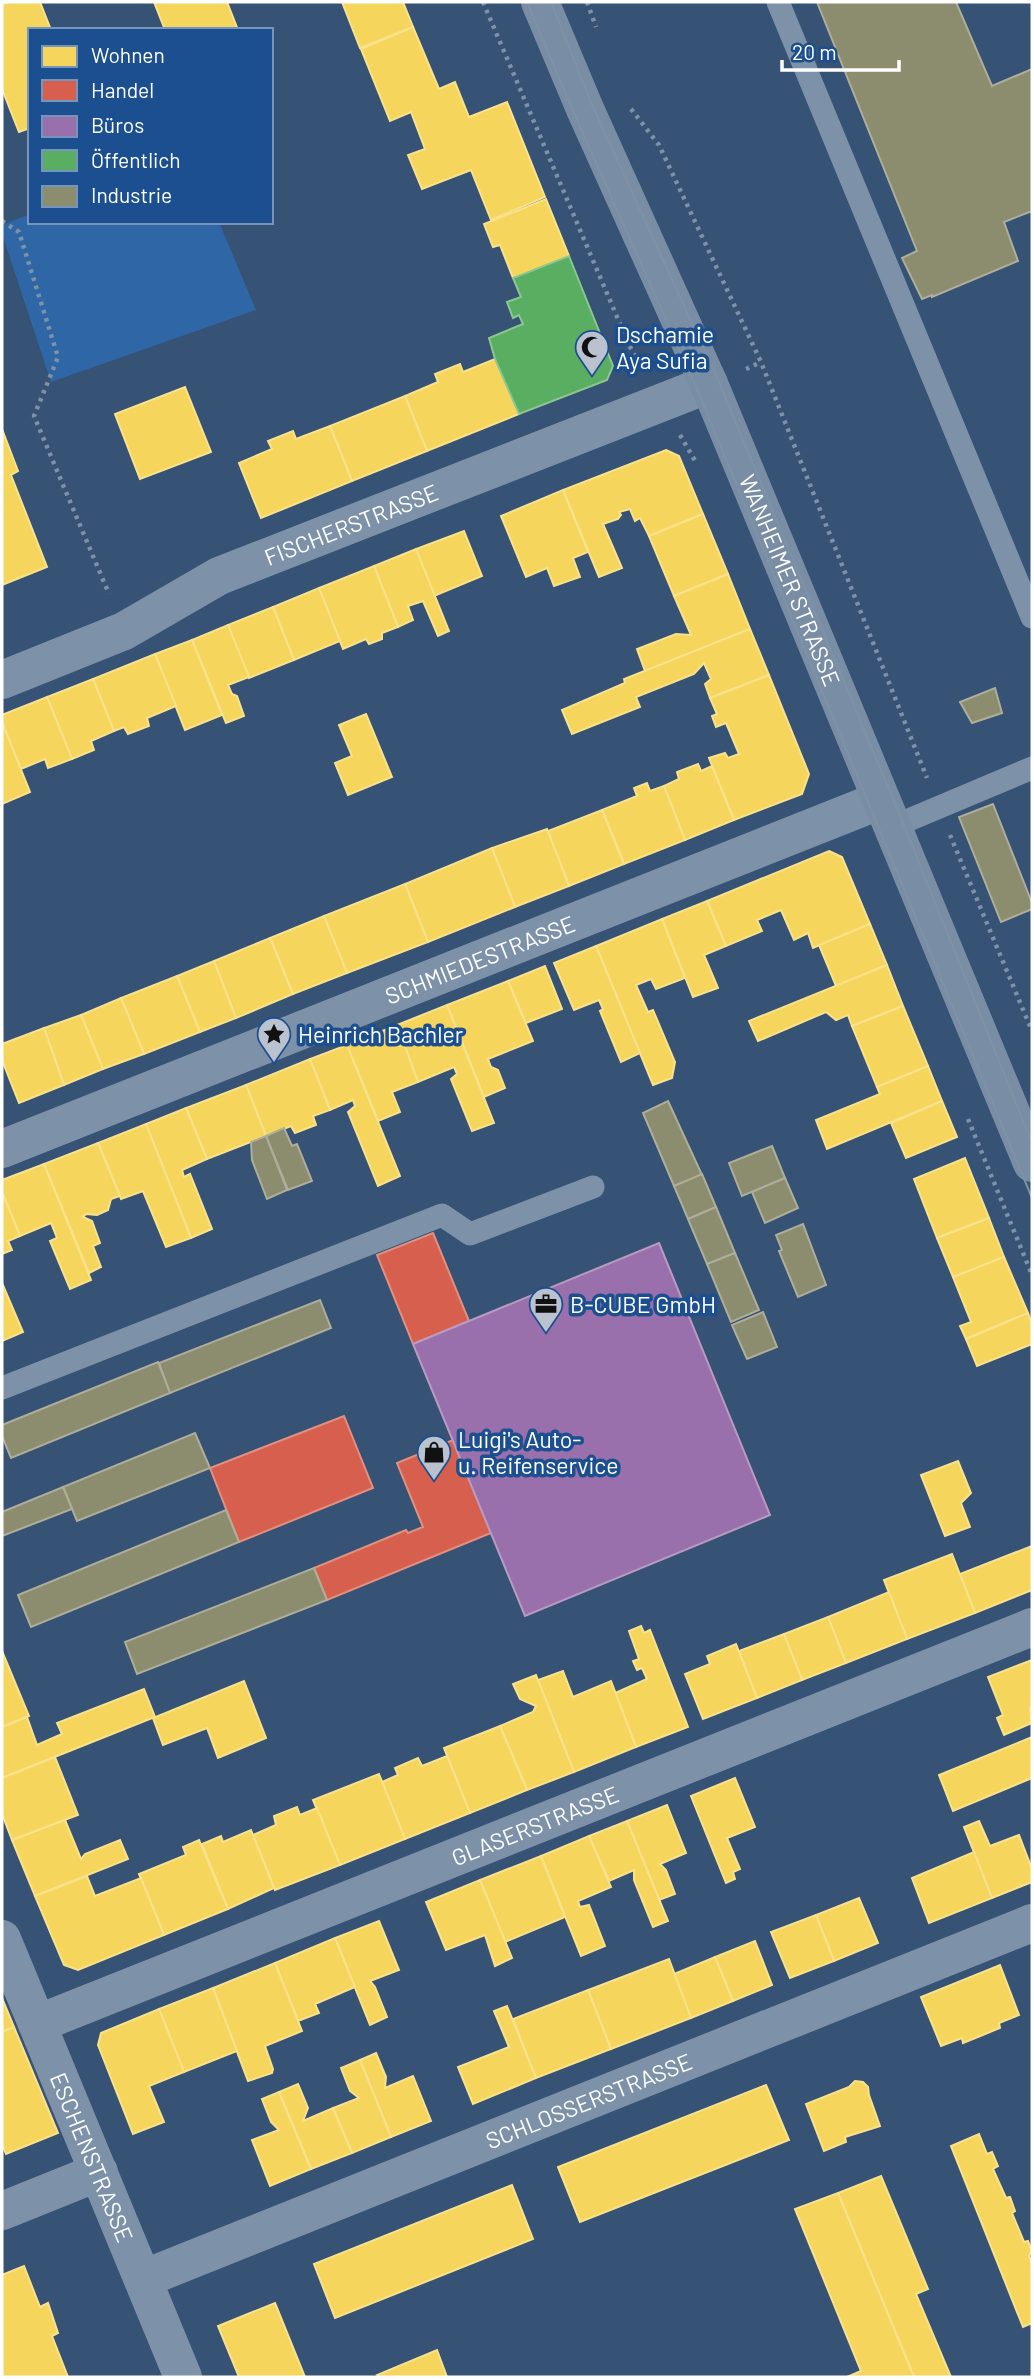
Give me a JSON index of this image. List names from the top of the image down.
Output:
{
  "streets": {
    "street": [
      "FISCHERSTRASSE",
      "WANHEIMER STRASSE",
      "SCHMIEDESTRASSE",
      "GLASERSTRASSE",
      "SCHLOSSERSTRASSE",
      "ESCHENSTRASSE"
    ]
  },
  "crossings": [
    ["FISCHERSTRASSE", "WANHEIMER STRASSE"],
    ["WANHEIMER STRASSE", "SCHMIEDESTRASSE"],
    ["GLASERSTRASSE", "ESCHENSTRASSE"],
    ["SCHLOSSERSTRASSE", "ESCHENSTRASSE"]
  ],
  "places": {
    "mosque": ["Dschamie Aya Sufia"],
    "place": ["Heinrich Bachler"],
    "office": ["B-CUBE GmbH"],
    "shop": ["Luigi's Auto- u. Reifenservice"]
  },
  "legend": [
    "Wohnen",
    "Handel",
    "Büros",
    "Öffentlich",
    "Industrie"
  ],
  "scale_bar": "20 m"
}
